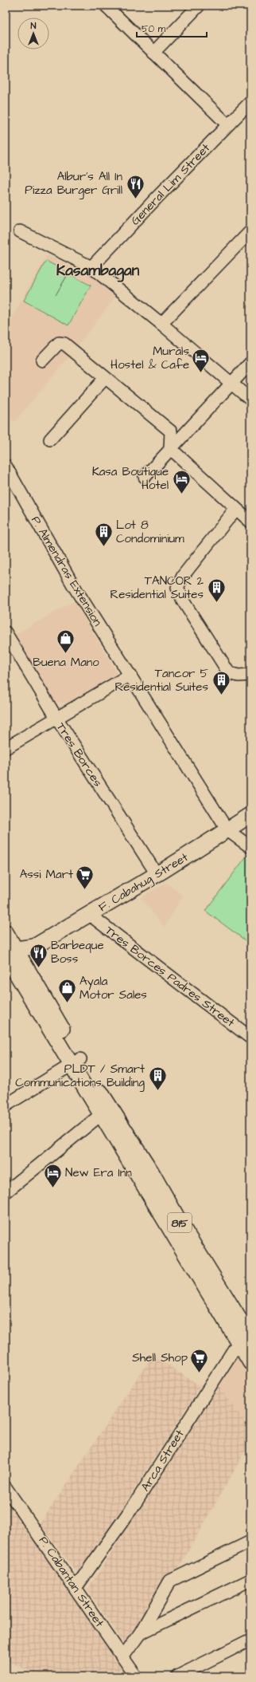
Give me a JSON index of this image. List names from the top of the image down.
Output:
{
  "streets": {
    "main road": ["F. Cabahug Street", "815"],
    "street": [
      "General Lim Street",
      "P. Almendras Extension",
      "Tres Borces",
      "Tres Borces Padres Street",
      "Arca Street",
      "P. Cabantan Street"
    ]
  },
  "crossings": [
    ["P. Almendras Extension", "F. Cabahug Street"],
    ["Tres Borces", "F. Cabahug Street"],
    ["F. Cabahug Street", "Tres Borces Padres Street"],
    ["F. Cabahug Street", "815"],
    ["815", "Arca Street"],
    ["Arca Street", "P. Cabantan Street"]
  ],
  "districts": ["Kasambagan"],
  "places": {
    "restaurant": ["Albur's All In Pizza Burger Grill", "Barbeque Boss"],
    "hotel": ["Murals Hostel & Cafe", "Kasa Boutique Hotel", "New Era Inn"],
    "building": [
      "Lot 8 Condominium",
      "TANCOR 2 Residential Suites",
      "Tancor 5 Residential Suites",
      "PLDT / Smart Communications Building"
    ],
    "shop": ["Buena Mano", "Ayala Motor Sales"],
    "supermarket": ["Assi Mart", "Shell Shop"]
  },
  "scale_bar": "50 m",
  "north": "top"
}
